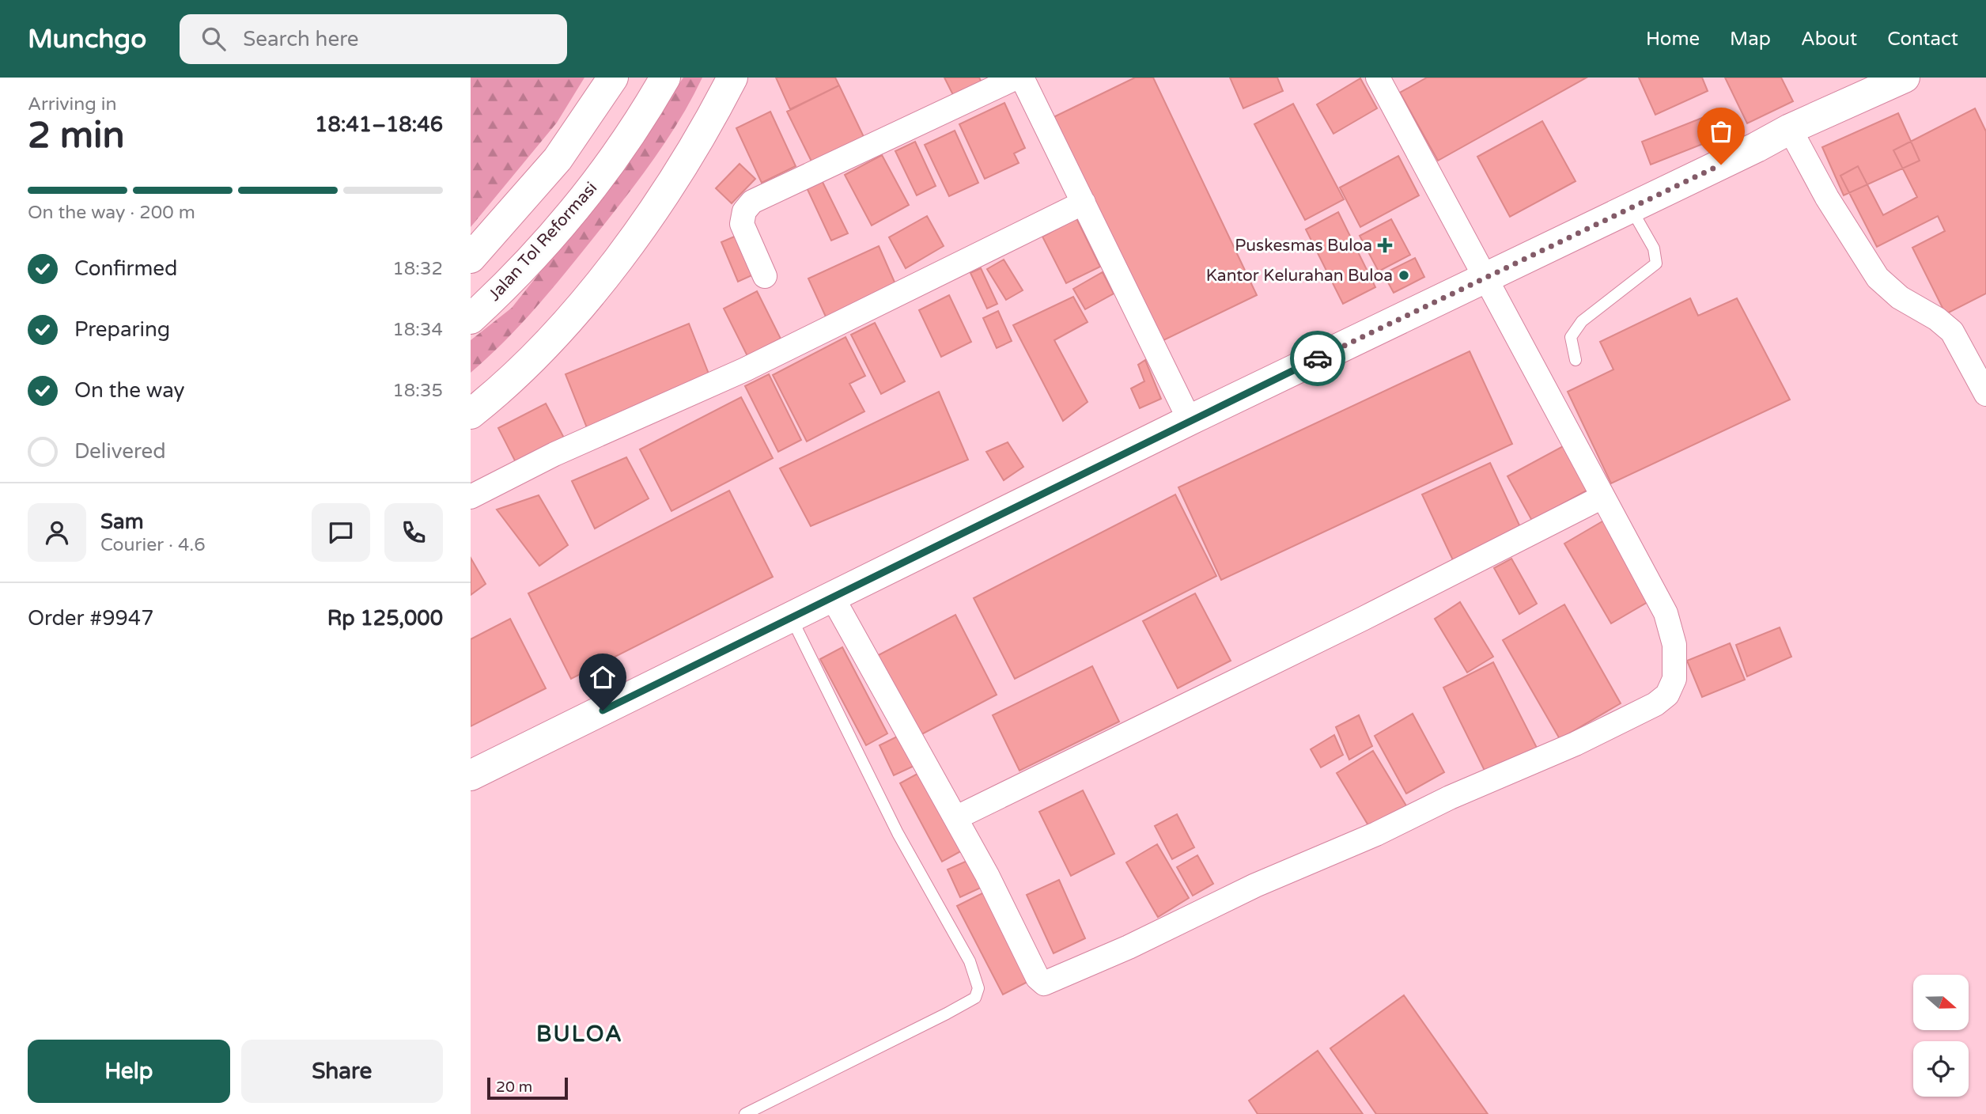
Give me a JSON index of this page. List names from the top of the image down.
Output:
{
  "streets": {
    "main road": ["Jalan Tol Reformasi"]
  },
  "districts": ["BULOA"],
  "places": {
    "health": ["Puskesmas Buloa"],
    "other": ["Kantor Kelurahan Buloa"]
  },
  "scale_bar": "20 m",
  "north": "right",
  "page": {
    "header": "Munchgo",
    "search": "Search here",
    "nav": [
      "Home",
      "Map",
      "About",
      "Contact"
    ],
    "heading": ["2 min", "Arriving in", "18:41–18:46"],
    "panel": [
      "Sam",
      "Courier · 4.6",
      "Order #9947",
      "Rp 125,000"
    ],
    "bar": "On the way · 200 m",
    "list": [
      ["Confirmed", "18:32"],
      ["Preparing", "18:34"],
      ["On the way", "18:35"],
      "Delivered"
    ],
    "buttons": ["Help", "Share"],
    "scale": "20 m"
  }
}
